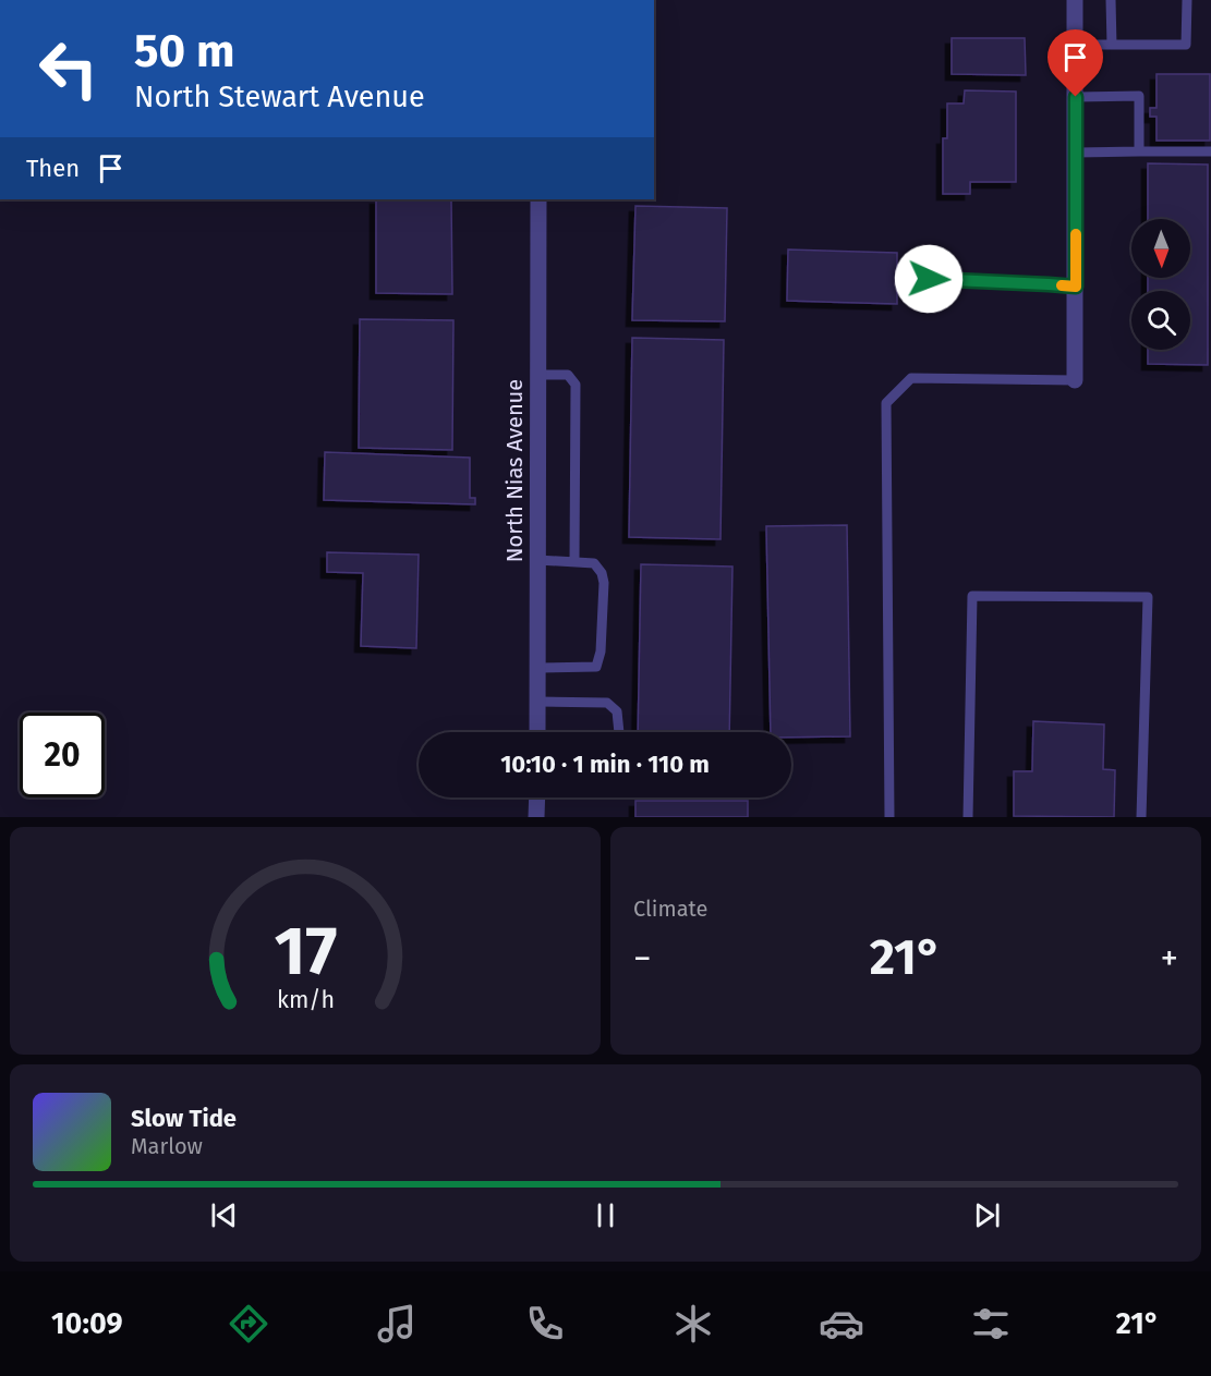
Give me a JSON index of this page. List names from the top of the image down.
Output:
{
  "streets": {
    "street": ["North Nias Avenue"]
  },
  "north": "bottom",
  "page": {
    "turn": ["50 m", "North Stewart Avenue"],
    "then": "Then",
    "limit": "20",
    "trip": "10:10 · 1 min · 110 m",
    "tile": "Climate",
    "heat": ["−", "21°", "+"],
    "song": ["Slow Tide", "Marlow"],
    "tabs": ["10:09", "21°"],
    "gauge": ["17", "km/h"]
  }
}
